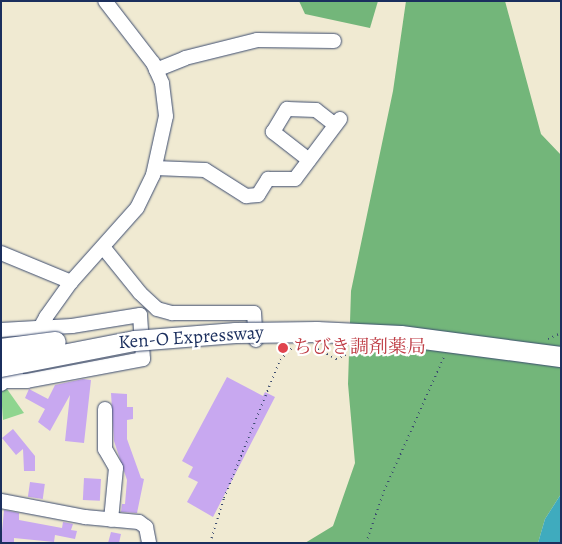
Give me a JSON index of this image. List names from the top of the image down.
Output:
{
  "streets": {
    "highway": ["Ken-O Expressway"]
  },
  "places": ["ちびき調剤薬局"]
}
